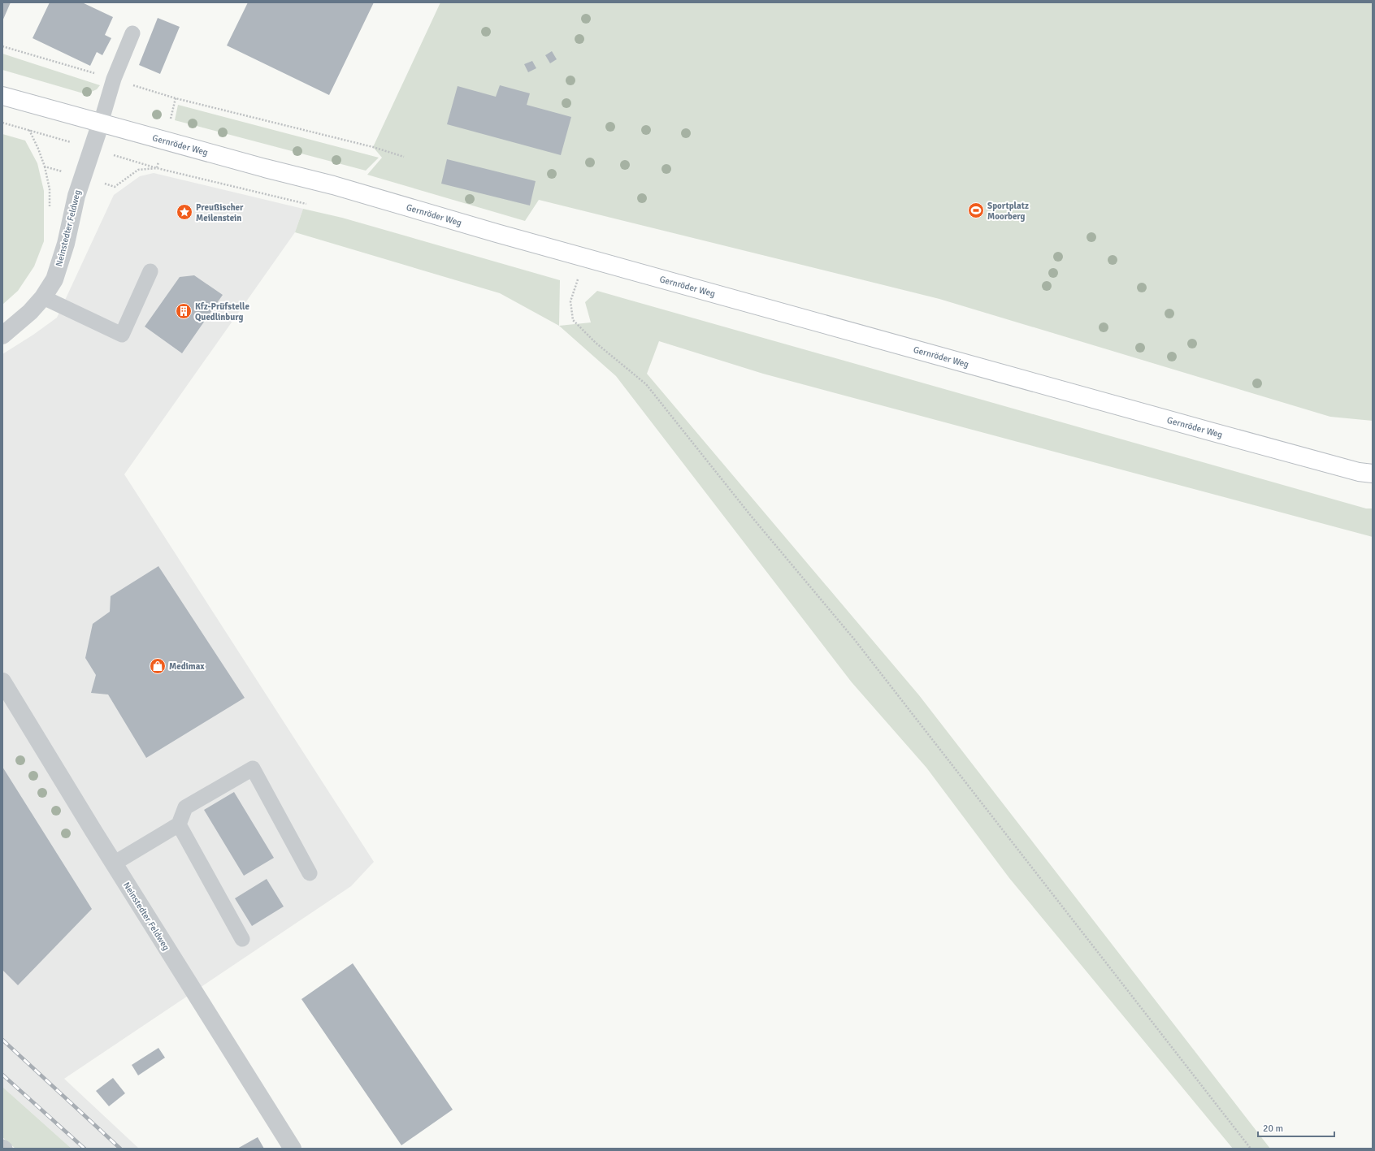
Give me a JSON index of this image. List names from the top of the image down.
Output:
{
  "streets": {
    "main road": ["Gernröder Weg"],
    "street": ["Neinstedter Feldweg"]
  },
  "crossings": [
    ["Gernröder Weg", "Neinstedter Feldweg"]
  ],
  "places": {
    "sports": ["Sportplatz Moorberg"],
    "place": ["Preußischer Meilenstein"],
    "building": ["Kfz-Prüfstelle Quedlinburg"],
    "shop": ["Medimax"]
  },
  "scale_bar": "20 m"
}
